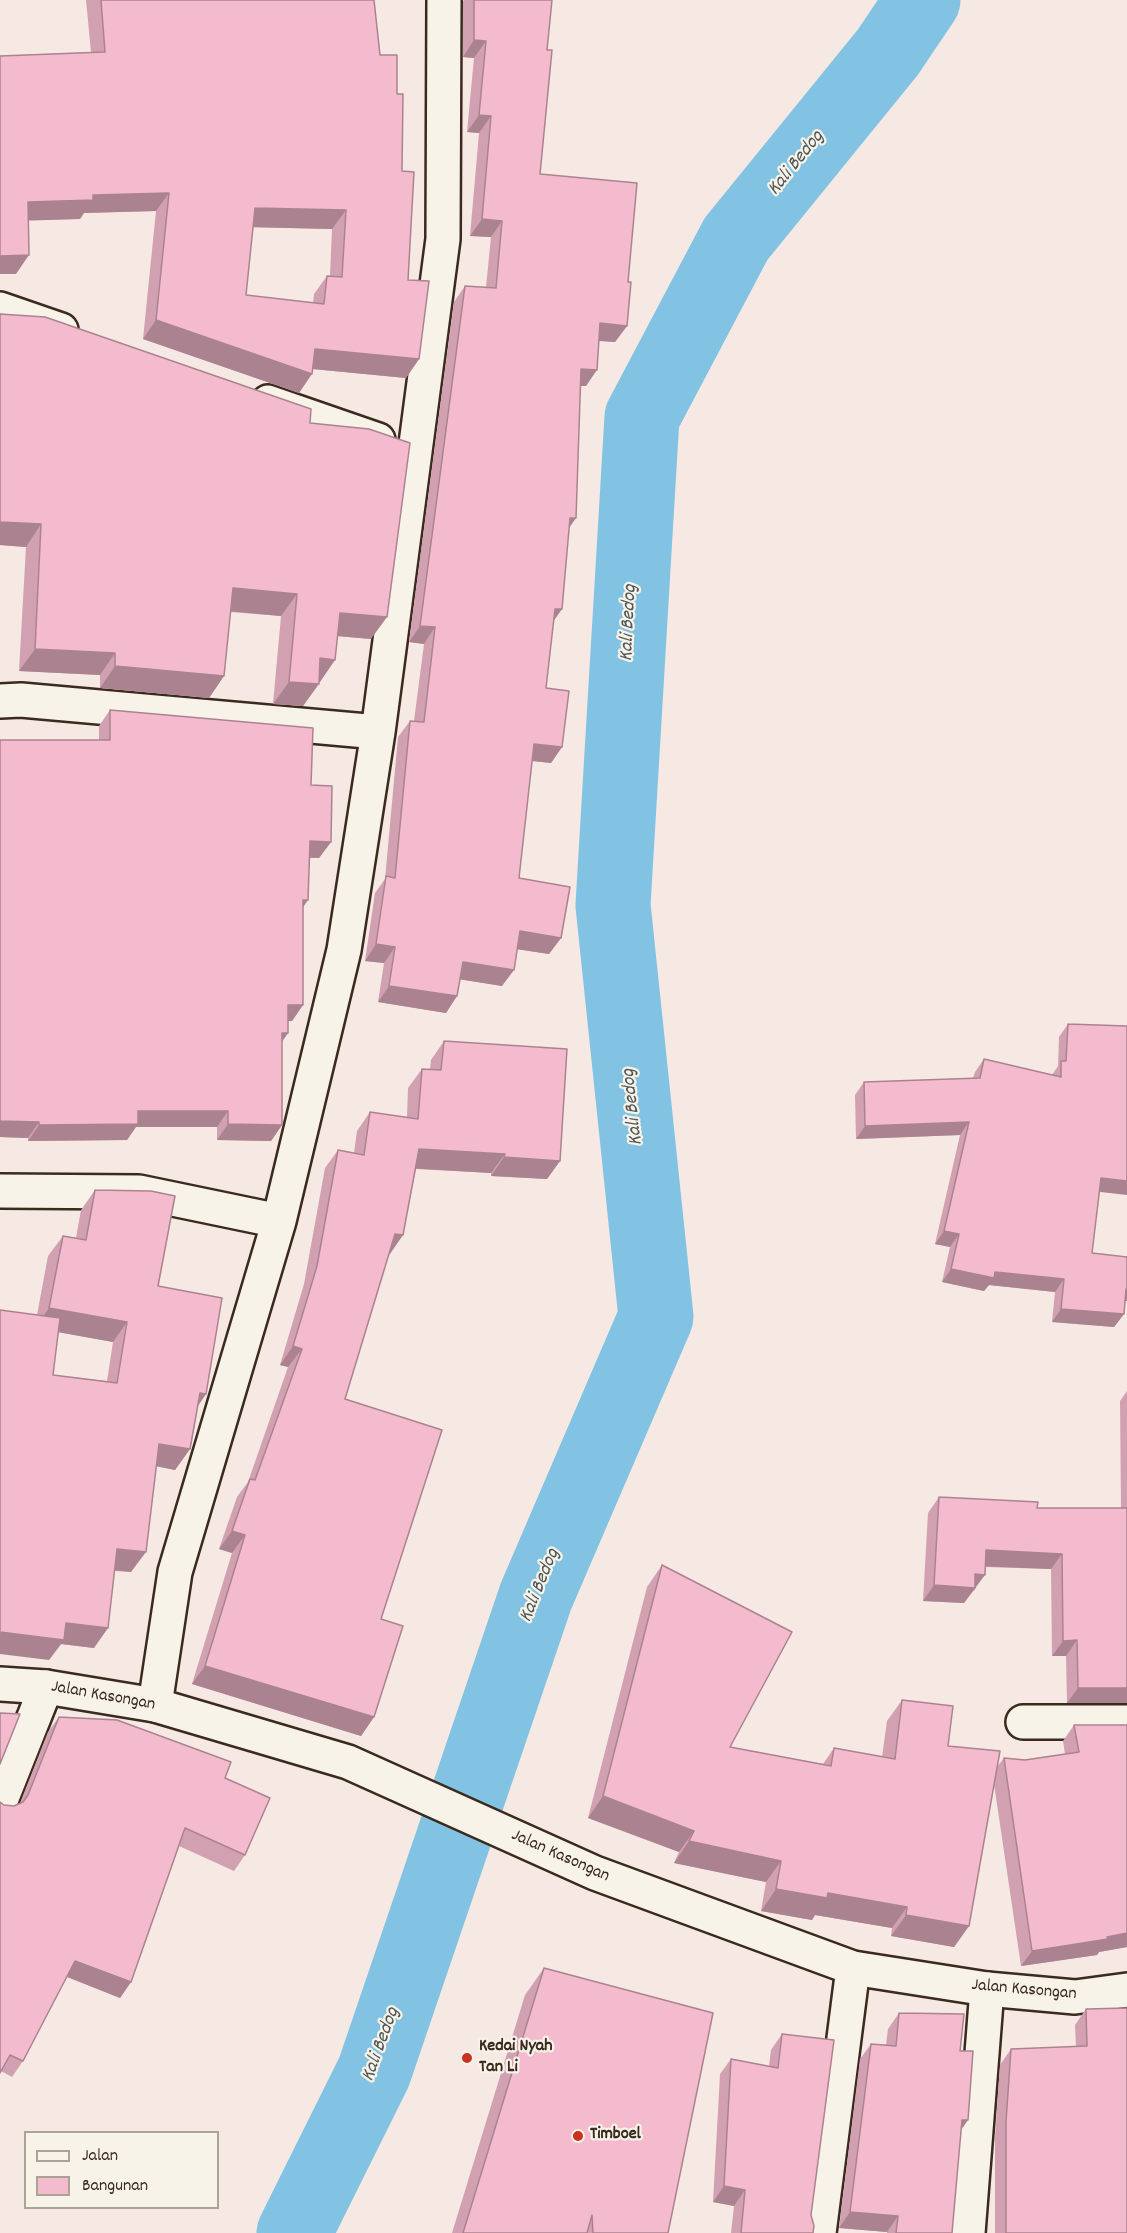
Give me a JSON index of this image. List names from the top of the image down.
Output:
{
  "streets": {
    "street": ["Jalan Kasongan"]
  },
  "water": ["Kali Bedog"],
  "places": ["Kedai Nyah Tan Li", "Timboel"],
  "legend": ["Jalan", "Bangunan"]
}
